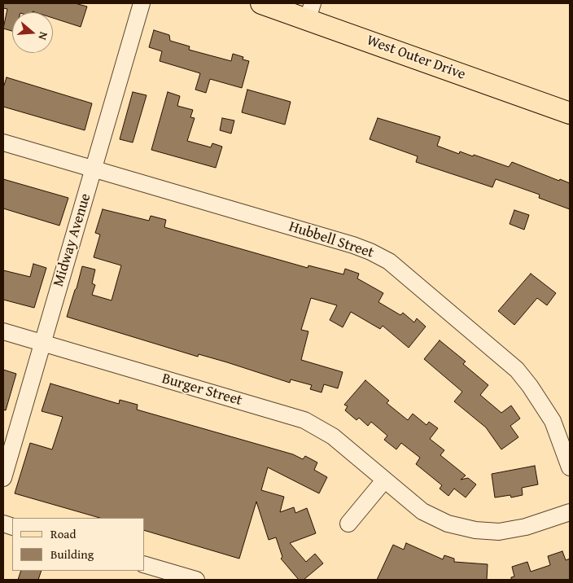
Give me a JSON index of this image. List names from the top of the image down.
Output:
{
  "streets": {
    "main road": ["West Outer Drive"],
    "street": ["Midway Avenue", "Hubbell Street", "Burger Street"]
  },
  "crossings": [
    ["Midway Avenue", "Hubbell Street"],
    ["Midway Avenue", "Burger Street"]
  ],
  "legend": ["Road", "Building"],
  "north": "right"
}
